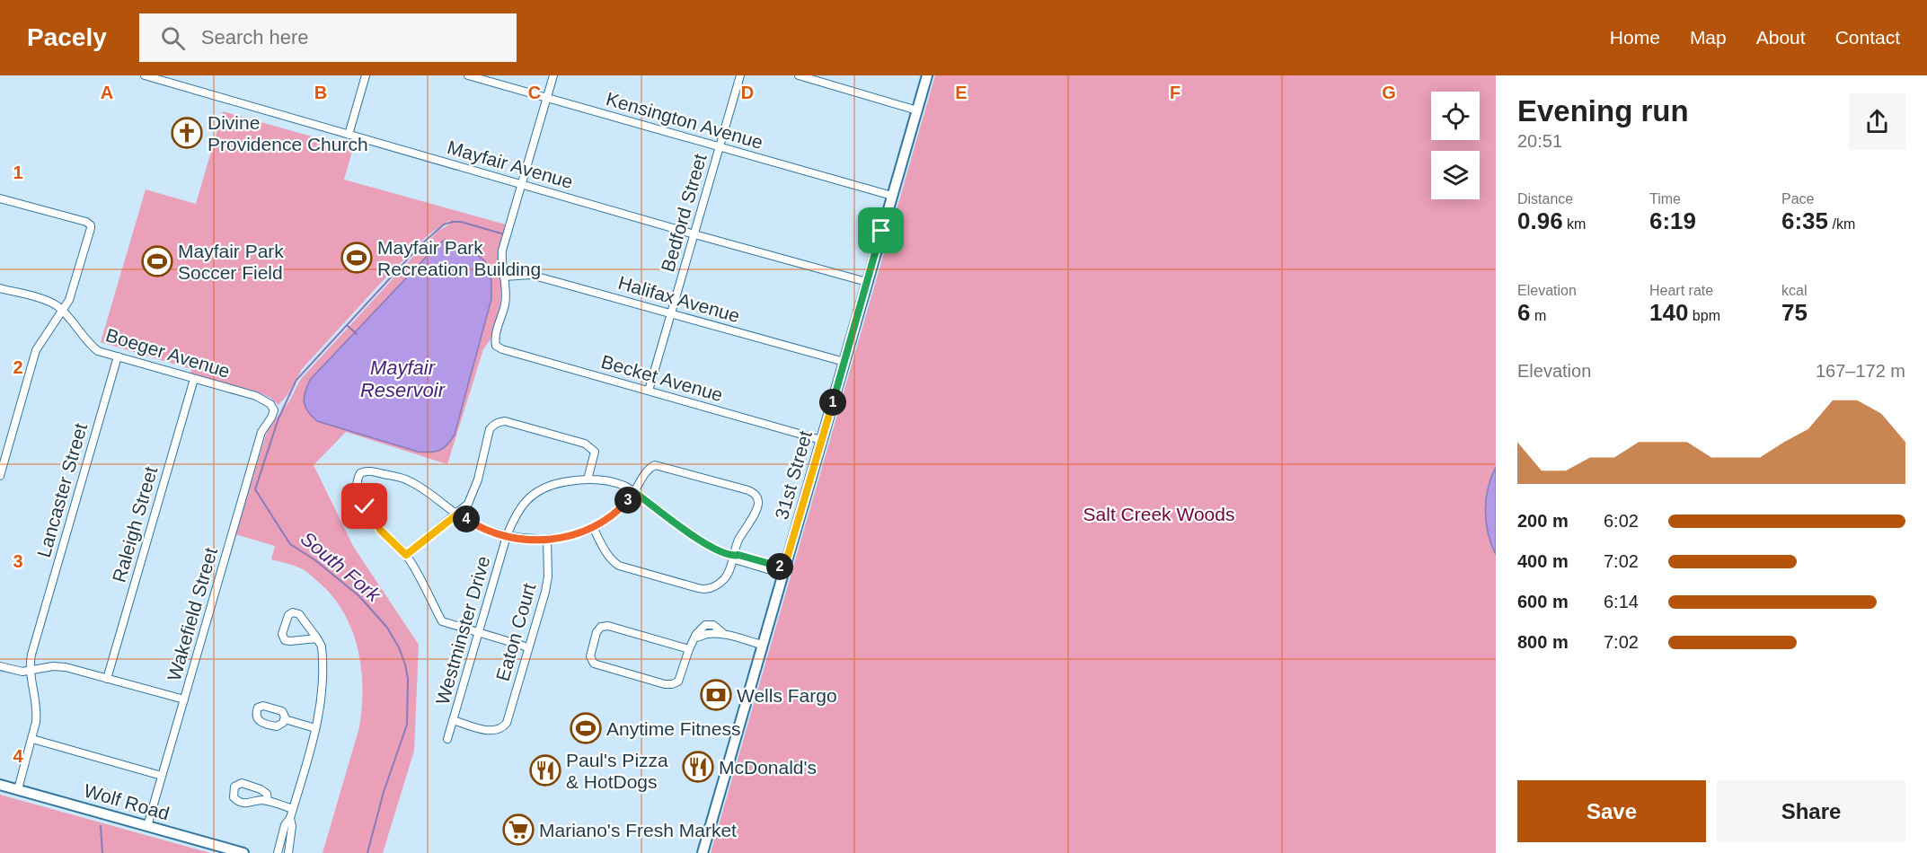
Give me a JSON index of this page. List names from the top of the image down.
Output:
{
  "streets": {
    "main road": ["31st Street", "Wolf Road"],
    "street": [
      "Kensington Avenue",
      "Mayfair Avenue",
      "Bedford Street",
      "Halifax Avenue",
      "Boeger Avenue",
      "Becket Avenue",
      "Lancaster Street",
      "Raleigh Street",
      "Wakefield Street",
      "Westminster Drive",
      "Eaton Court"
    ]
  },
  "crossings": [
    ["Kensington Avenue", "Bedford Street"],
    ["Kensington Avenue", "31st Street"],
    ["Mayfair Avenue", "Bedford Street"],
    ["Mayfair Avenue", "31st Street"],
    ["Bedford Street", "Halifax Avenue"],
    ["Bedford Street", "Becket Avenue"],
    ["Halifax Avenue", "Becket Avenue"],
    ["Halifax Avenue", "31st Street"],
    ["Boeger Avenue", "Lancaster Street"],
    ["Boeger Avenue", "Raleigh Street"],
    ["Boeger Avenue", "Wakefield Street"],
    ["Becket Avenue", "31st Street"],
    ["31st Street", "Westminster Drive"],
    ["Lancaster Street", "Wolf Road"],
    ["Wakefield Street", "Wolf Road"],
    ["Westminster Drive", "Eaton Court"]
  ],
  "water": ["Mayfair Reservoir", "South Fork"],
  "parks": ["Salt Creek Woods"],
  "places": {
    "church": ["Divine Providence Church"],
    "sports": ["Mayfair Park Recreation Building", "Mayfair Park Soccer Field", "Anytime Fitness"],
    "bank": ["Wells Fargo"],
    "restaurant": ["McDonald's", "Paul's Pizza & HotDogs"],
    "supermarket": ["Mariano's Fresh Market"]
  },
  "page": {
    "header": "Pacely",
    "search": "Search here",
    "nav": [
      "Home",
      "Map",
      "About",
      "Contact"
    ],
    "heading": ["Evening run", "20:51"],
    "stats": [
      ["Distance", "0.96 km"],
      ["Time", "6:19"],
      ["Pace", "6:35 /km"],
      ["Elevation", "6 m"],
      ["Heart rate", "140 bpm"],
      ["kcal", "75"]
    ],
    "chart": ["Elevation", "167–172 m"],
    "pins": [
      "1",
      "3",
      "4",
      "2"
    ],
    "list": [
      {
        "name": "200 m",
        "note": "6:02"
      },
      {
        "name": "400 m",
        "note": "7:02"
      },
      {
        "name": "600 m",
        "note": "6:14"
      },
      {
        "name": "800 m",
        "note": "7:02"
      }
    ],
    "buttons": ["Save", "Share"]
  },
  "grid": {
    "columns": [
      "A",
      "B",
      "C",
      "D",
      "E",
      "F",
      "G"
    ],
    "rows": [
      "1",
      "2",
      "3",
      "4"
    ]
  }
}
